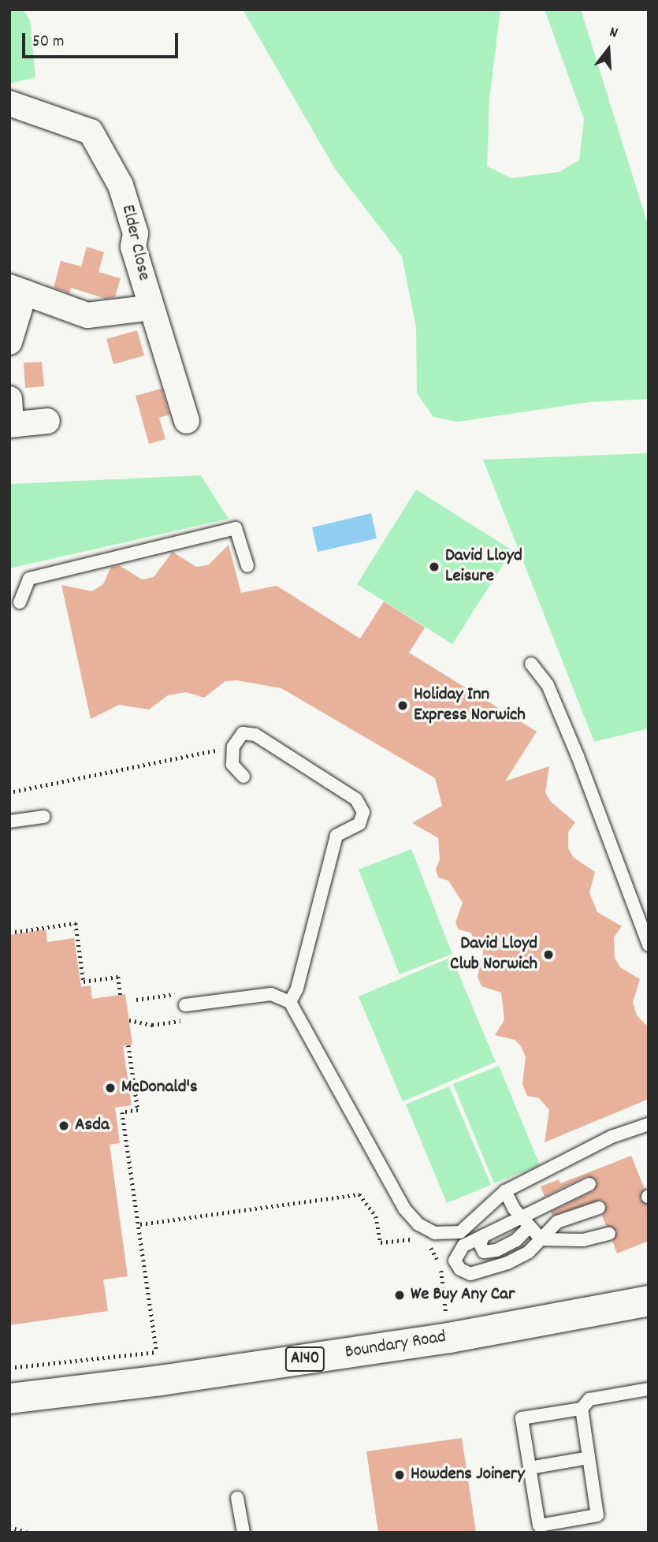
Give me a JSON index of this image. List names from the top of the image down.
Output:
{
  "streets": {
    "highway": ["Boundary Road", "A140"],
    "street": ["Elder Close"]
  },
  "places": [
    "David Lloyd Leisure",
    "Holiday Inn Express Norwich",
    "David Lloyd Club Norwich",
    "McDonald's",
    "Asda",
    "We Buy Any Car",
    "Howdens Joinery"
  ],
  "scale_bar": "50 m",
  "north": "top"
}
